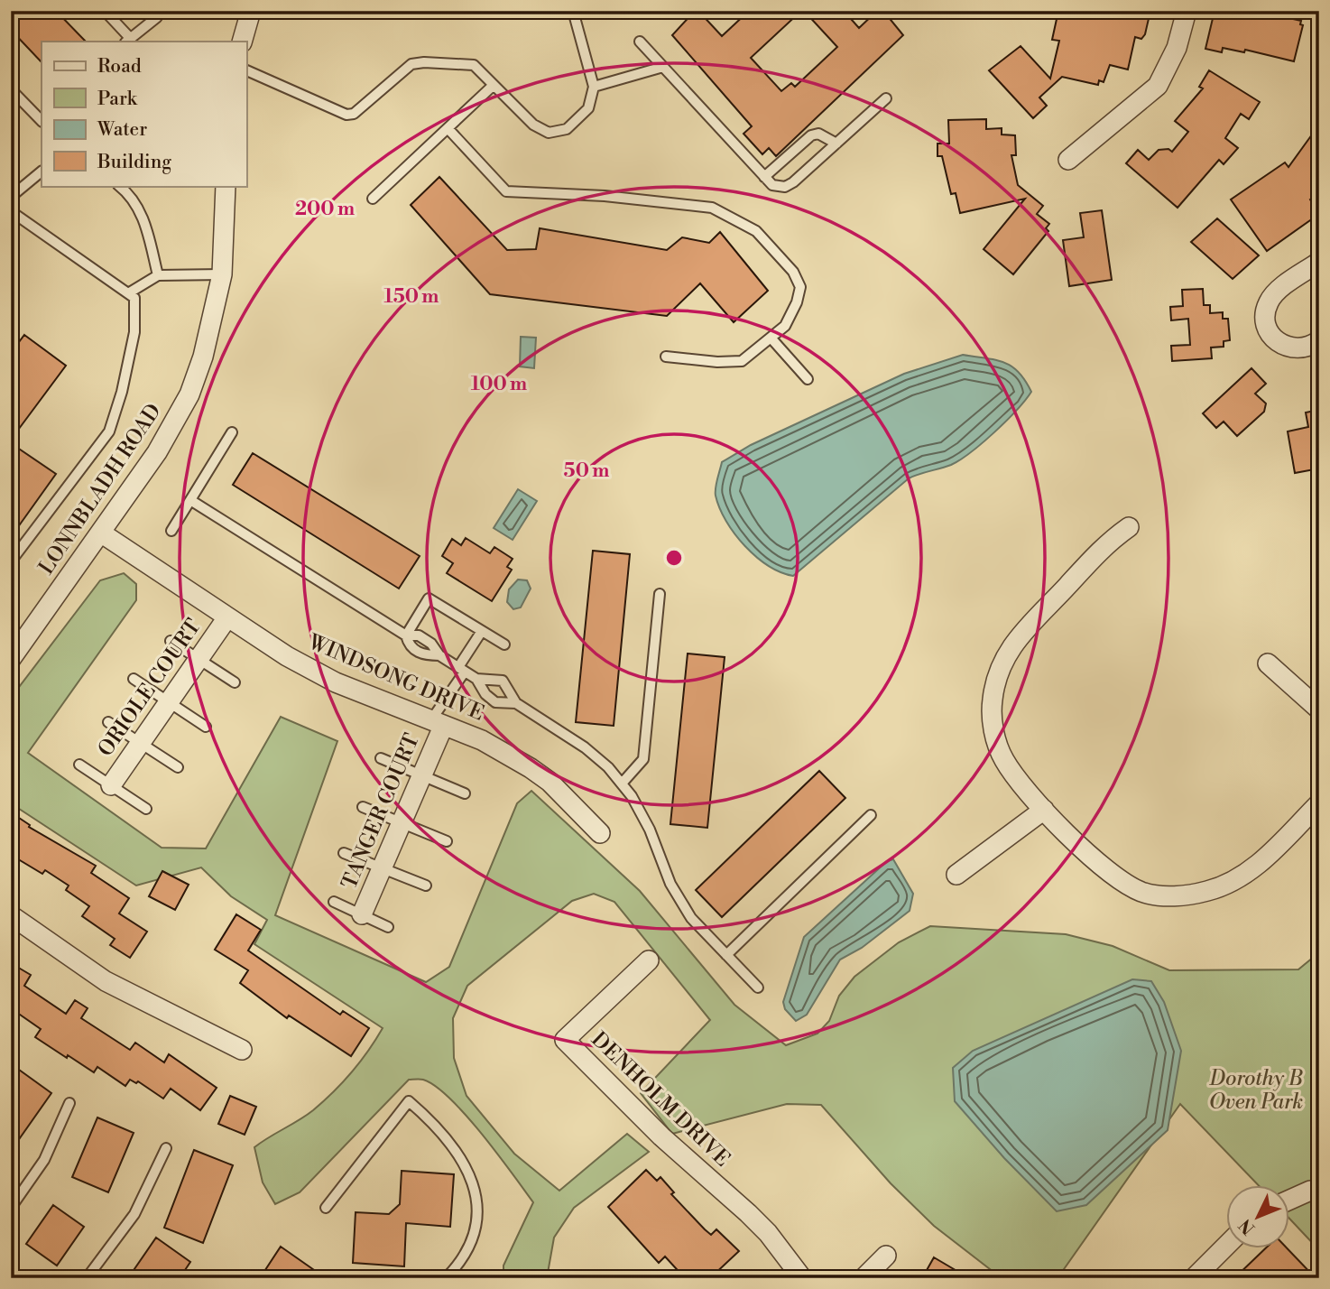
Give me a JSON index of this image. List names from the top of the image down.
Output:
{
  "streets": {
    "street": [
      "LONNBLADH ROAD",
      "WINDSONG DRIVE",
      "ORIOLE COURT",
      "TANGER COURT",
      "DENHOLM DRIVE"
    ]
  },
  "crossings": [
    ["LONNBLADH ROAD", "WINDSONG DRIVE"],
    ["WINDSONG DRIVE", "ORIOLE COURT"],
    ["WINDSONG DRIVE", "TANGER COURT"]
  ],
  "parks": ["Dorothy B Oven Park"],
  "legend": [
    "Road",
    "Park",
    "Water",
    "Building"
  ],
  "north": "bottom left",
  "rings": [
    "200 m",
    "150 m",
    "100 m",
    "50 m"
  ]
}
